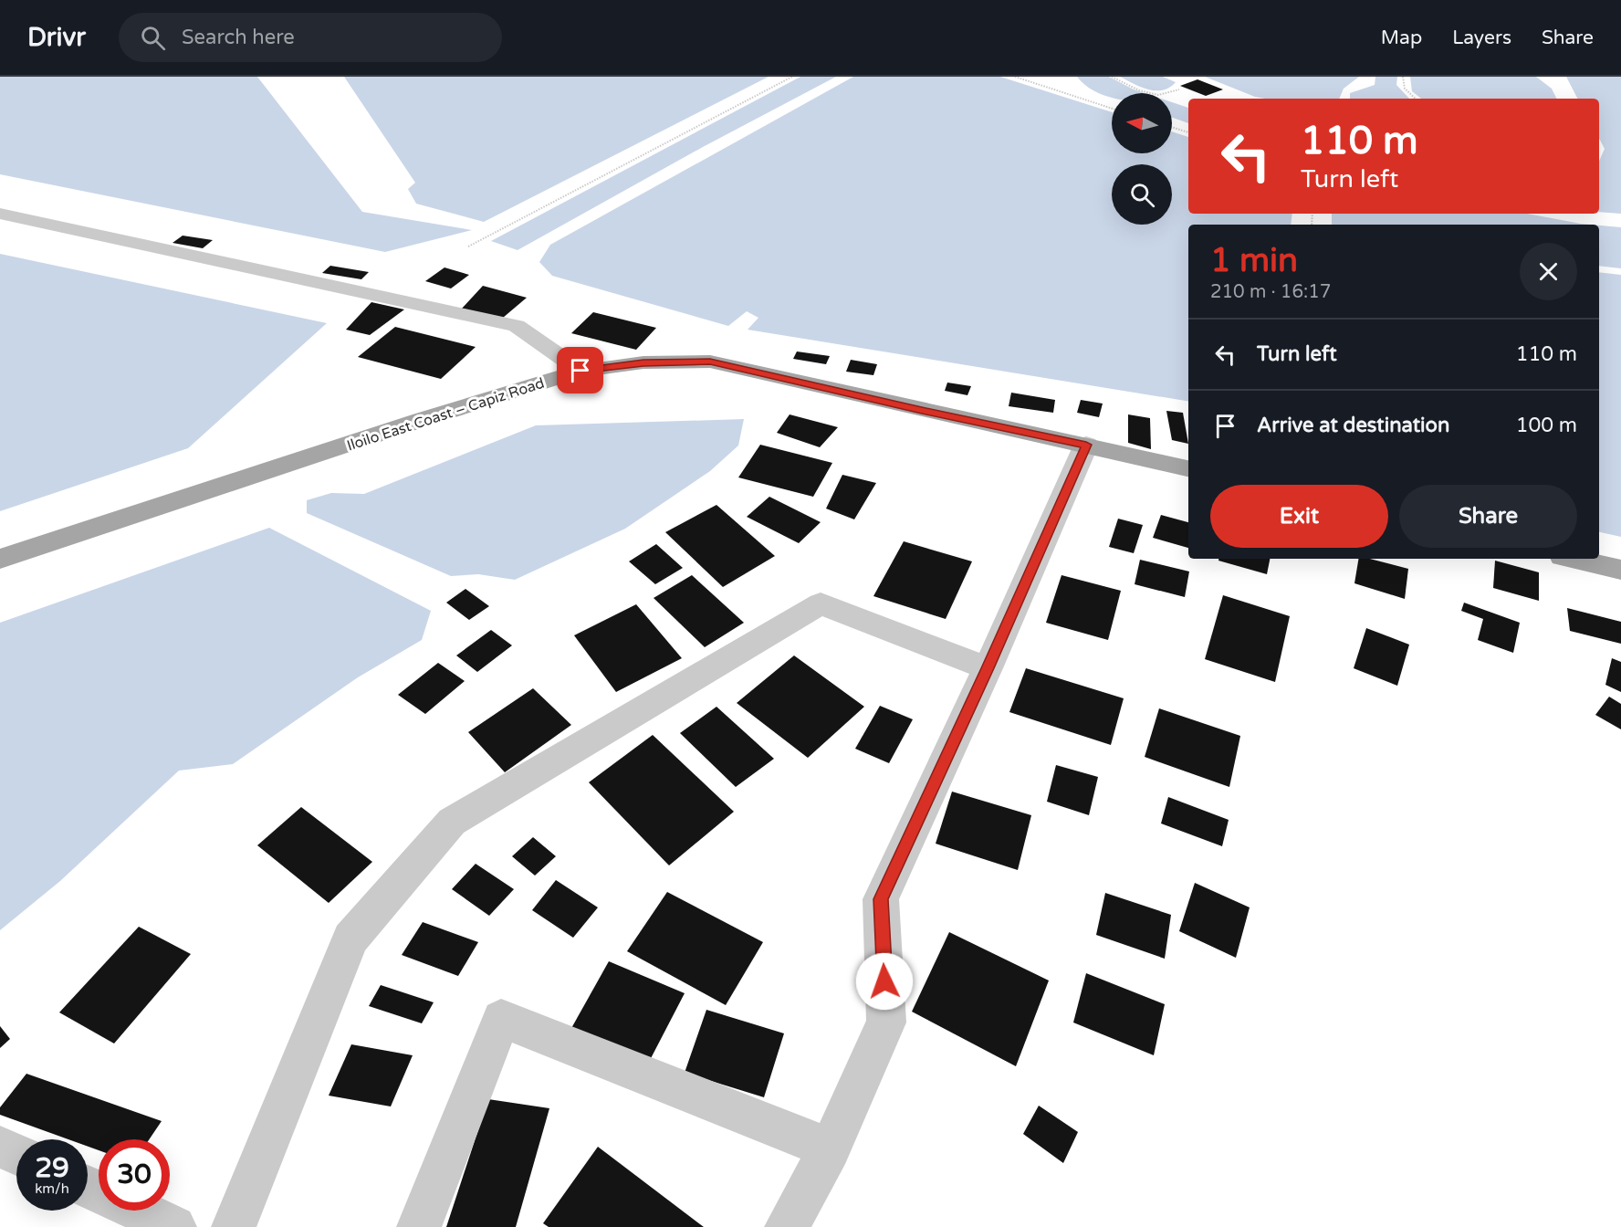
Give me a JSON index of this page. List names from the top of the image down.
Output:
{
  "streets": {
    "main road": ["Iloilo East Coast – Capiz Road"]
  },
  "north": "left",
  "page": {
    "header": "Drivr",
    "search": "Search here",
    "nav": ["Map", "Layers", "Share"],
    "turn": ["110 m", "Turn left"],
    "heading": ["1 min", "210 m · 16:17"],
    "list": [
      {
        "name": "Turn left",
        "value": "110 m"
      },
      {
        "name": "Arrive at destination",
        "value": "100 m"
      }
    ],
    "buttons": ["Exit", "Share"],
    "speed": "29 km/h",
    "limit": "30"
  }
}
